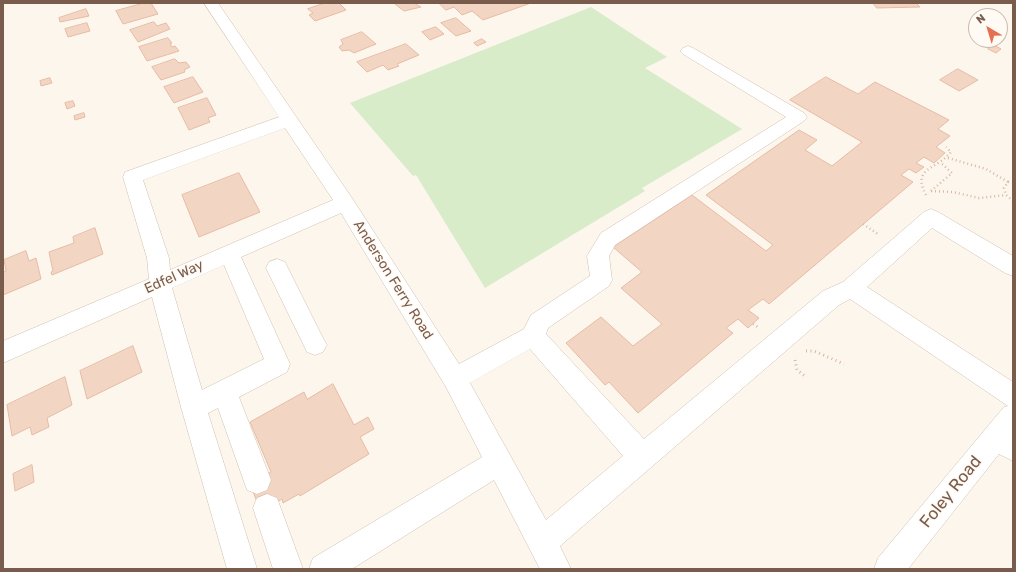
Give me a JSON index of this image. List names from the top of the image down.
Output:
{
  "streets": {
    "street": ["Edfel Way", "Anderson Ferry Road", "Foley Road"]
  },
  "crossings": [
    ["Edfel Way", "Anderson Ferry Road"]
  ],
  "north": "top left"
}
